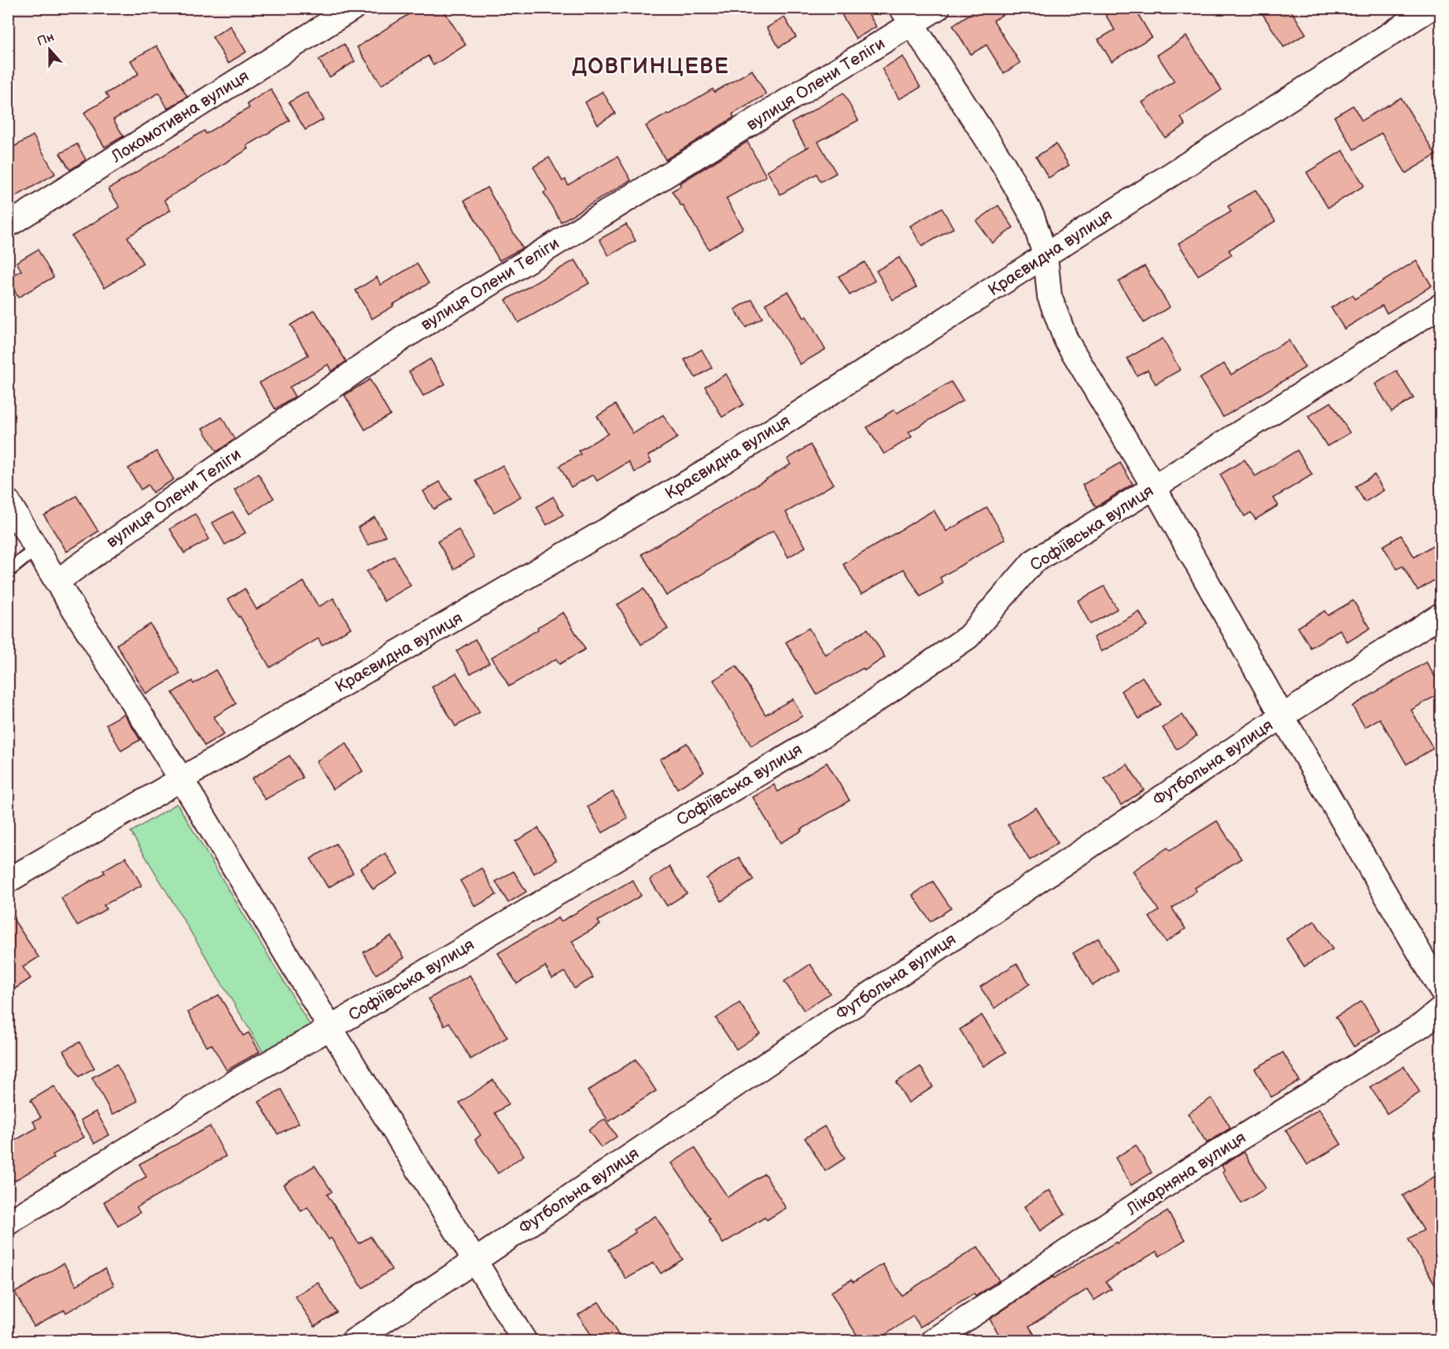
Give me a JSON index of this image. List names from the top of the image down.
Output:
{
  "streets": {
    "street": [
      "вулиця Олени Теліги",
      "Локомотивна вулиця",
      "Краєвидна вулиця",
      "Софіївська вулиця",
      "Футбольна вулиця",
      "Лікарняна вулиця"
    ]
  },
  "districts": ["ДОВГИНЦЕВЕ"],
  "north": "top"
}
